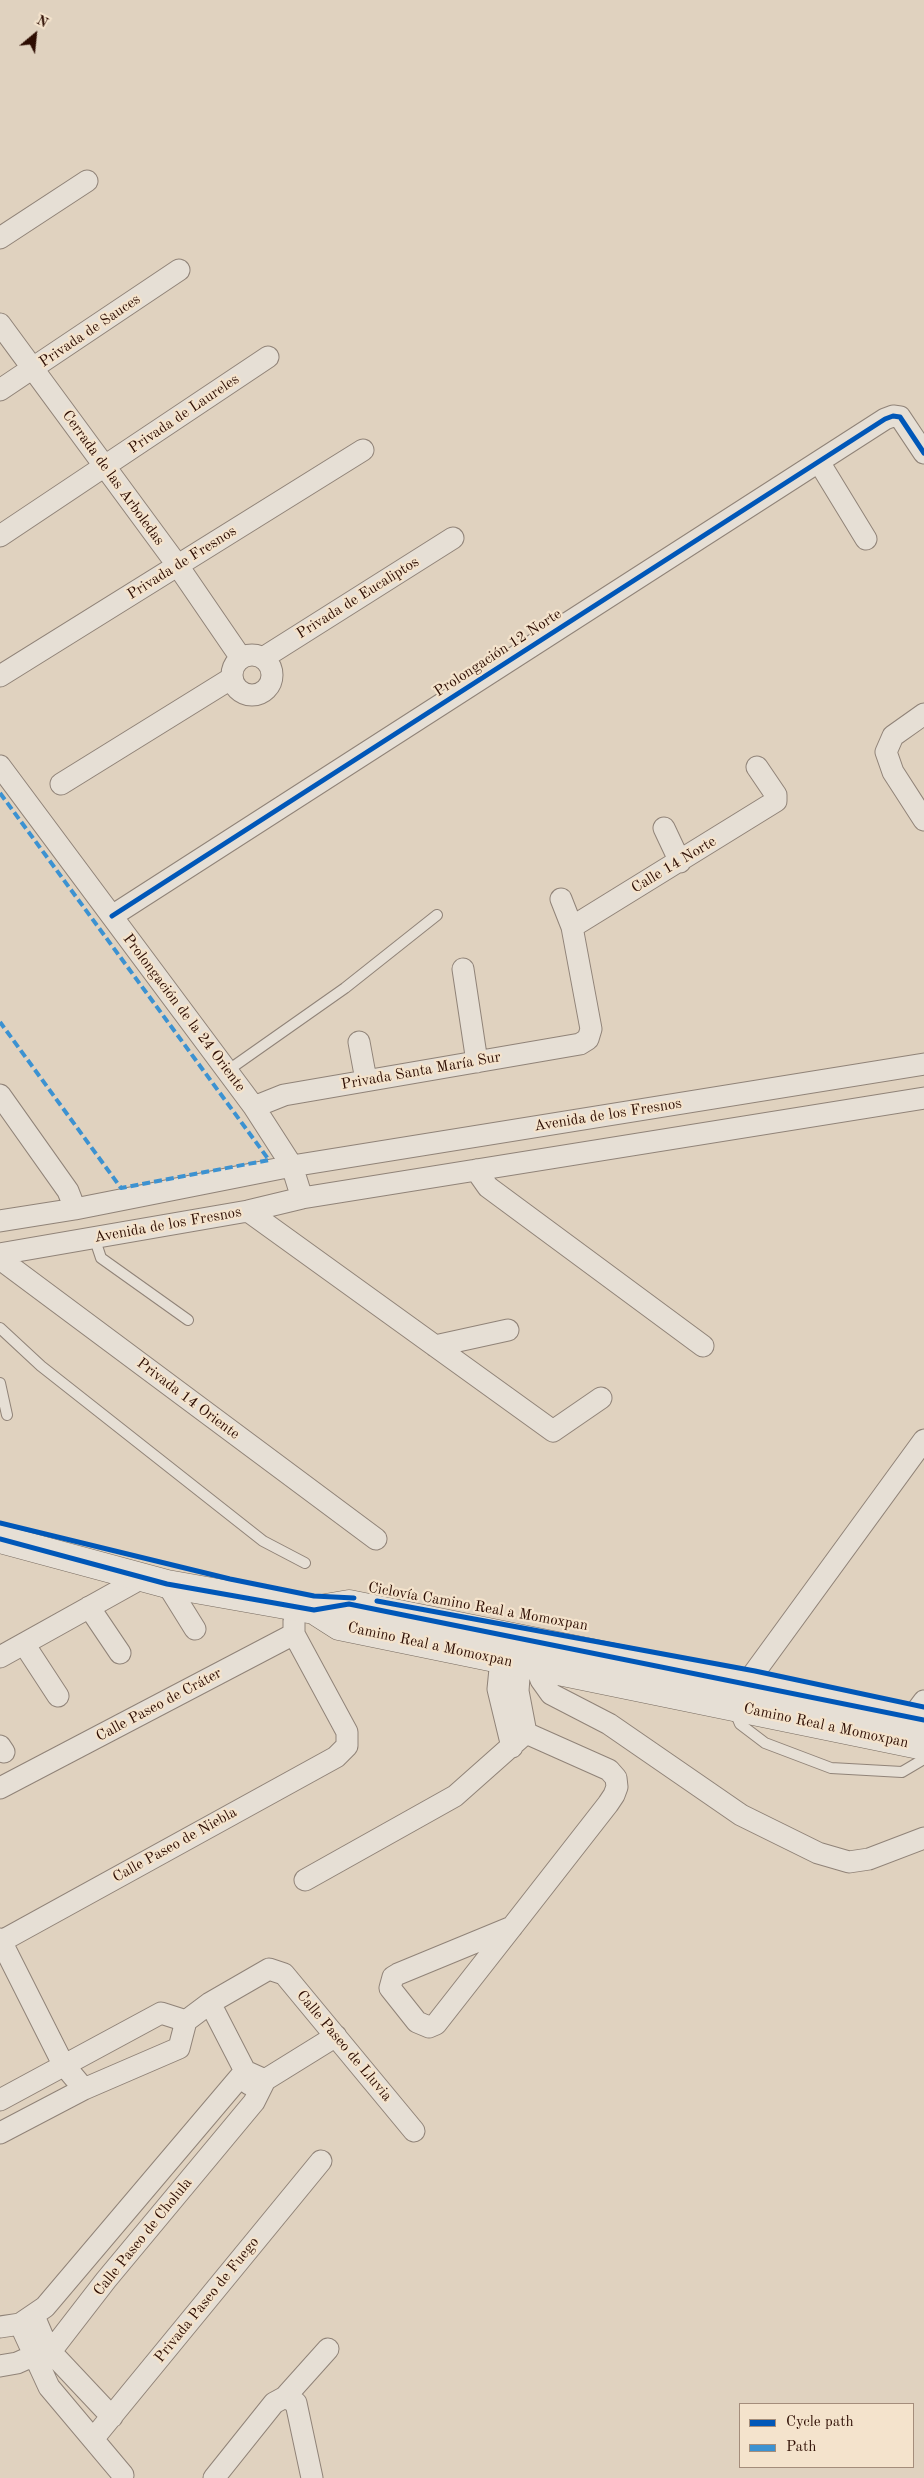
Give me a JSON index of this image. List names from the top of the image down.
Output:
{
  "streets": {
    "street": [
      "Privada de Sauces",
      "Privada de Laureles",
      "Cerrada de las Arboledas",
      "Privada de Fresnos",
      "Privada de Eucaliptos",
      "Prolongación 12 Norte",
      "Calle 14 Norte",
      "Prolongación de la 24 Oriente",
      "Privada Santa María Sur",
      "Avenida de los Fresnos",
      "Privada 14 Oriente",
      "Camino Real a Momoxpan",
      "Calle Paseo de Cráter",
      "Calle Paseo de Niebla",
      "Calle Paseo de Lluvia",
      "Calle Paseo de Cholula",
      "Privada Paseo de Fuego"
    ],
    "cycle path": ["Ciclovía Camino Real a Momoxpan"]
  },
  "crossings": [
    ["Privada de Sauces", "Cerrada de las Arboledas"],
    ["Privada de Laureles", "Cerrada de las Arboledas"],
    ["Cerrada de las Arboledas", "Privada de Fresnos"],
    ["Cerrada de las Arboledas", "Privada de Eucaliptos"],
    ["Prolongación 12 Norte", "Prolongación de la 24 Oriente"],
    ["Calle 14 Norte", "Privada Santa María Sur"],
    ["Prolongación de la 24 Oriente", "Privada Santa María Sur"],
    ["Prolongación de la 24 Oriente", "Avenida de los Fresnos"],
    ["Calle Paseo de Cráter", "Calle Paseo de Niebla"]
  ],
  "legend": ["Cycle path", "Path"],
  "north": "top right"
}
